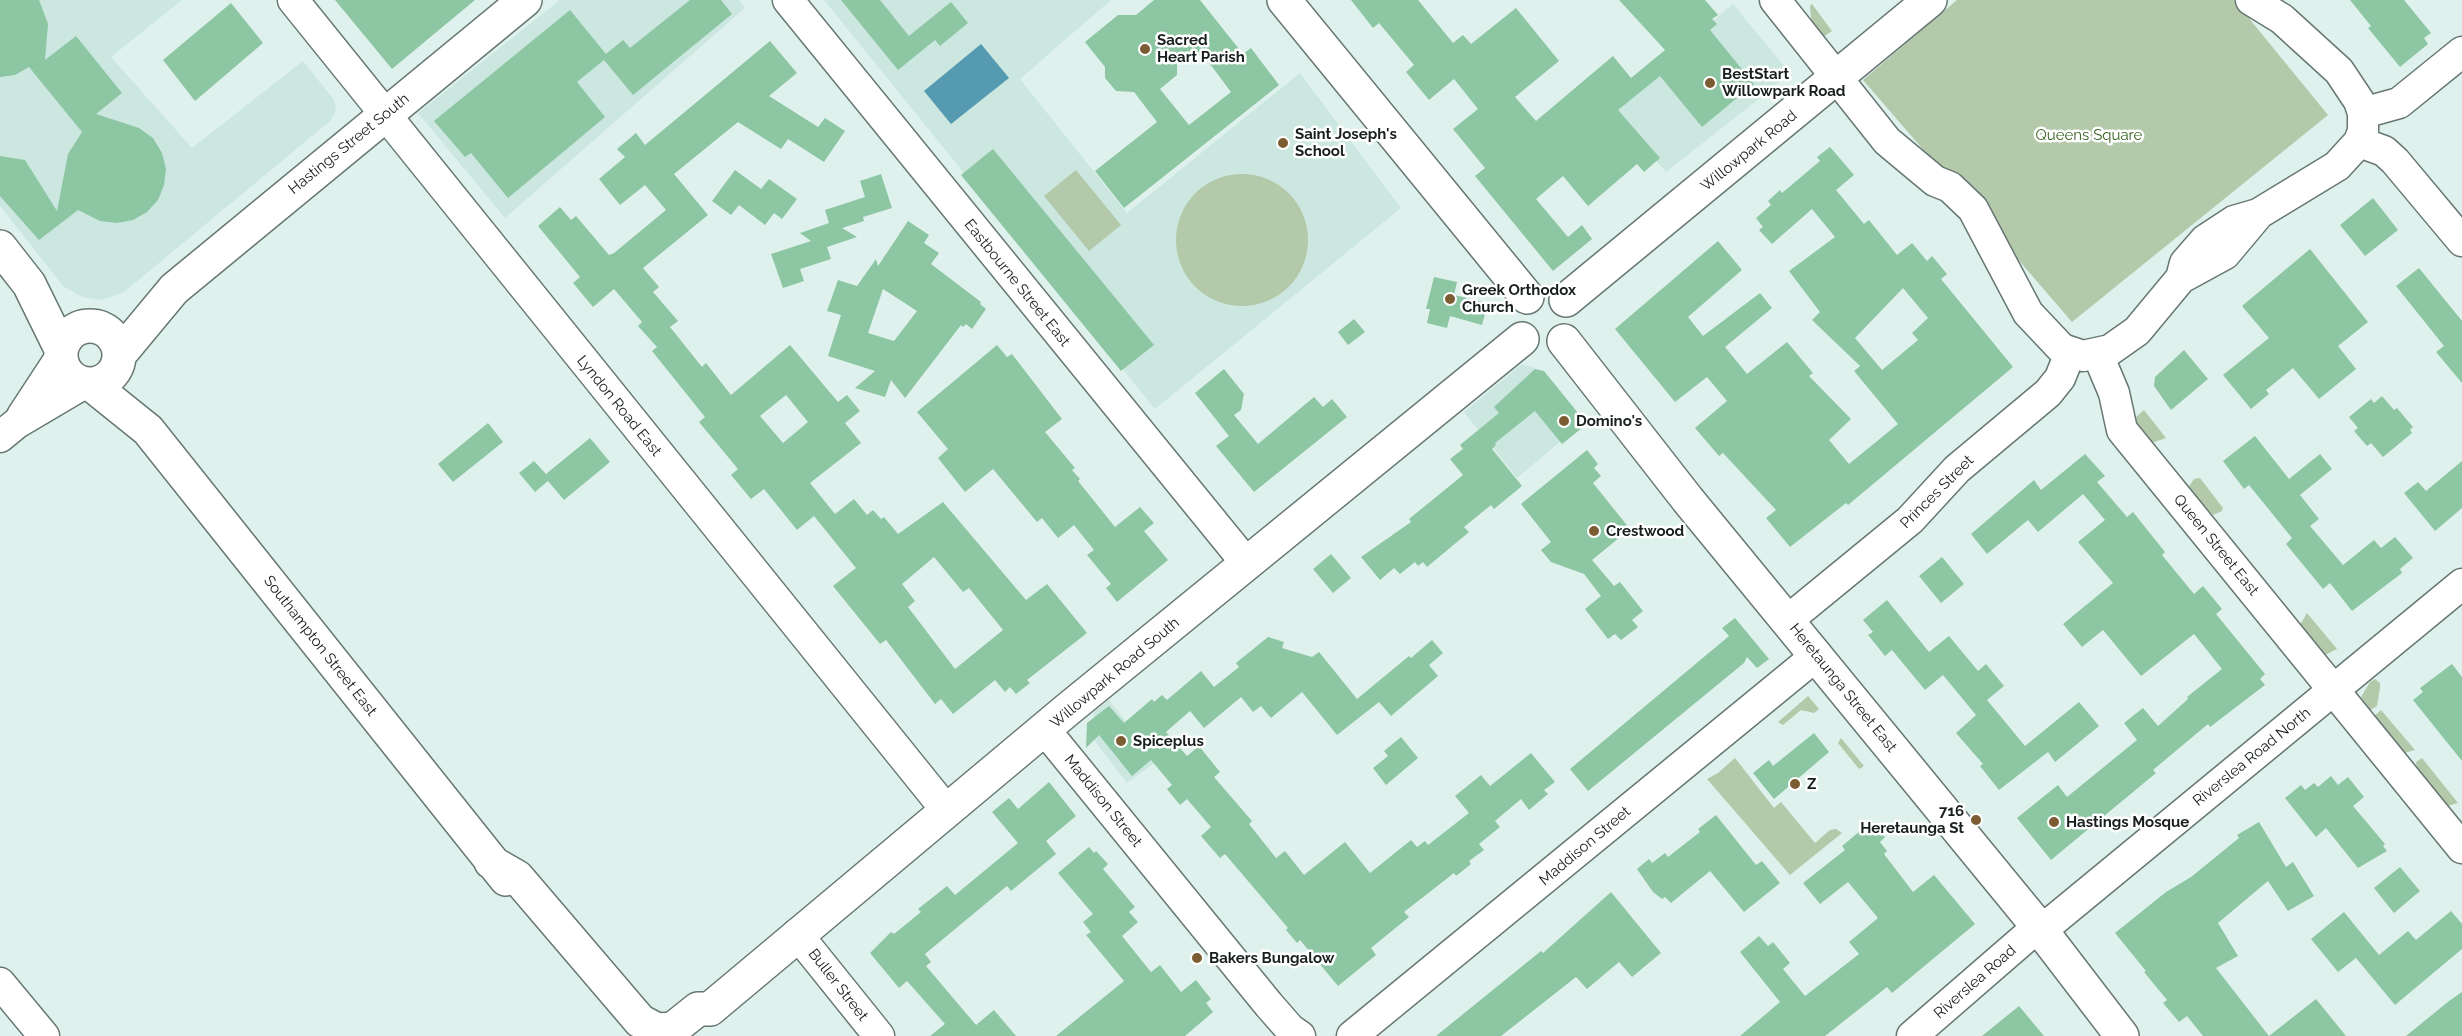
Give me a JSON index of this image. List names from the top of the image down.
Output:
{
  "streets": {
    "main road": [
      "Hastings Street South",
      "Willowpark Road",
      "Southampton Street East",
      "Willowpark Road South",
      "Heretaunga Street East"
    ],
    "street": [
      "Eastbourne Street East",
      "Lyndon Road East",
      "Princes Street",
      "Queen Street East",
      "Riverslea Road North",
      "Maddison Street",
      "Riverslea Road",
      "Buller Street"
    ]
  },
  "crossings": [
    ["Hastings Street South", "Lyndon Road East"],
    ["Hastings Street South", "Southampton Street East"],
    ["Willowpark Road", "Queen Street East"],
    ["Willowpark Road", "Willowpark Road South"],
    ["Willowpark Road", "Heretaunga Street East"],
    ["Eastbourne Street East", "Willowpark Road South"],
    ["Lyndon Road East", "Willowpark Road South"],
    ["Princes Street", "Queen Street East"],
    ["Princes Street", "Heretaunga Street East"],
    ["Queen Street East", "Riverslea Road North"],
    ["Southampton Street East", "Willowpark Road South"],
    ["Willowpark Road South", "Heretaunga Street East"],
    ["Willowpark Road South", "Maddison Street"],
    ["Willowpark Road South", "Buller Street"],
    ["Heretaunga Street East", "Riverslea Road North"],
    ["Heretaunga Street East", "Maddison Street"],
    ["Heretaunga Street East", "Riverslea Road"],
    ["Riverslea Road North", "Riverslea Road"]
  ],
  "parks": ["Queens Square"],
  "places": [
    "Sacred Heart Parish",
    "BestStart Willowpark Road",
    "Saint Joseph's School",
    "Greek Orthodox Church",
    "Domino's",
    "Crestwood",
    "Spiceplus",
    "Z",
    "716 Heretaunga St",
    "Hastings Mosque",
    "Bakers Bungalow"
  ]
}
